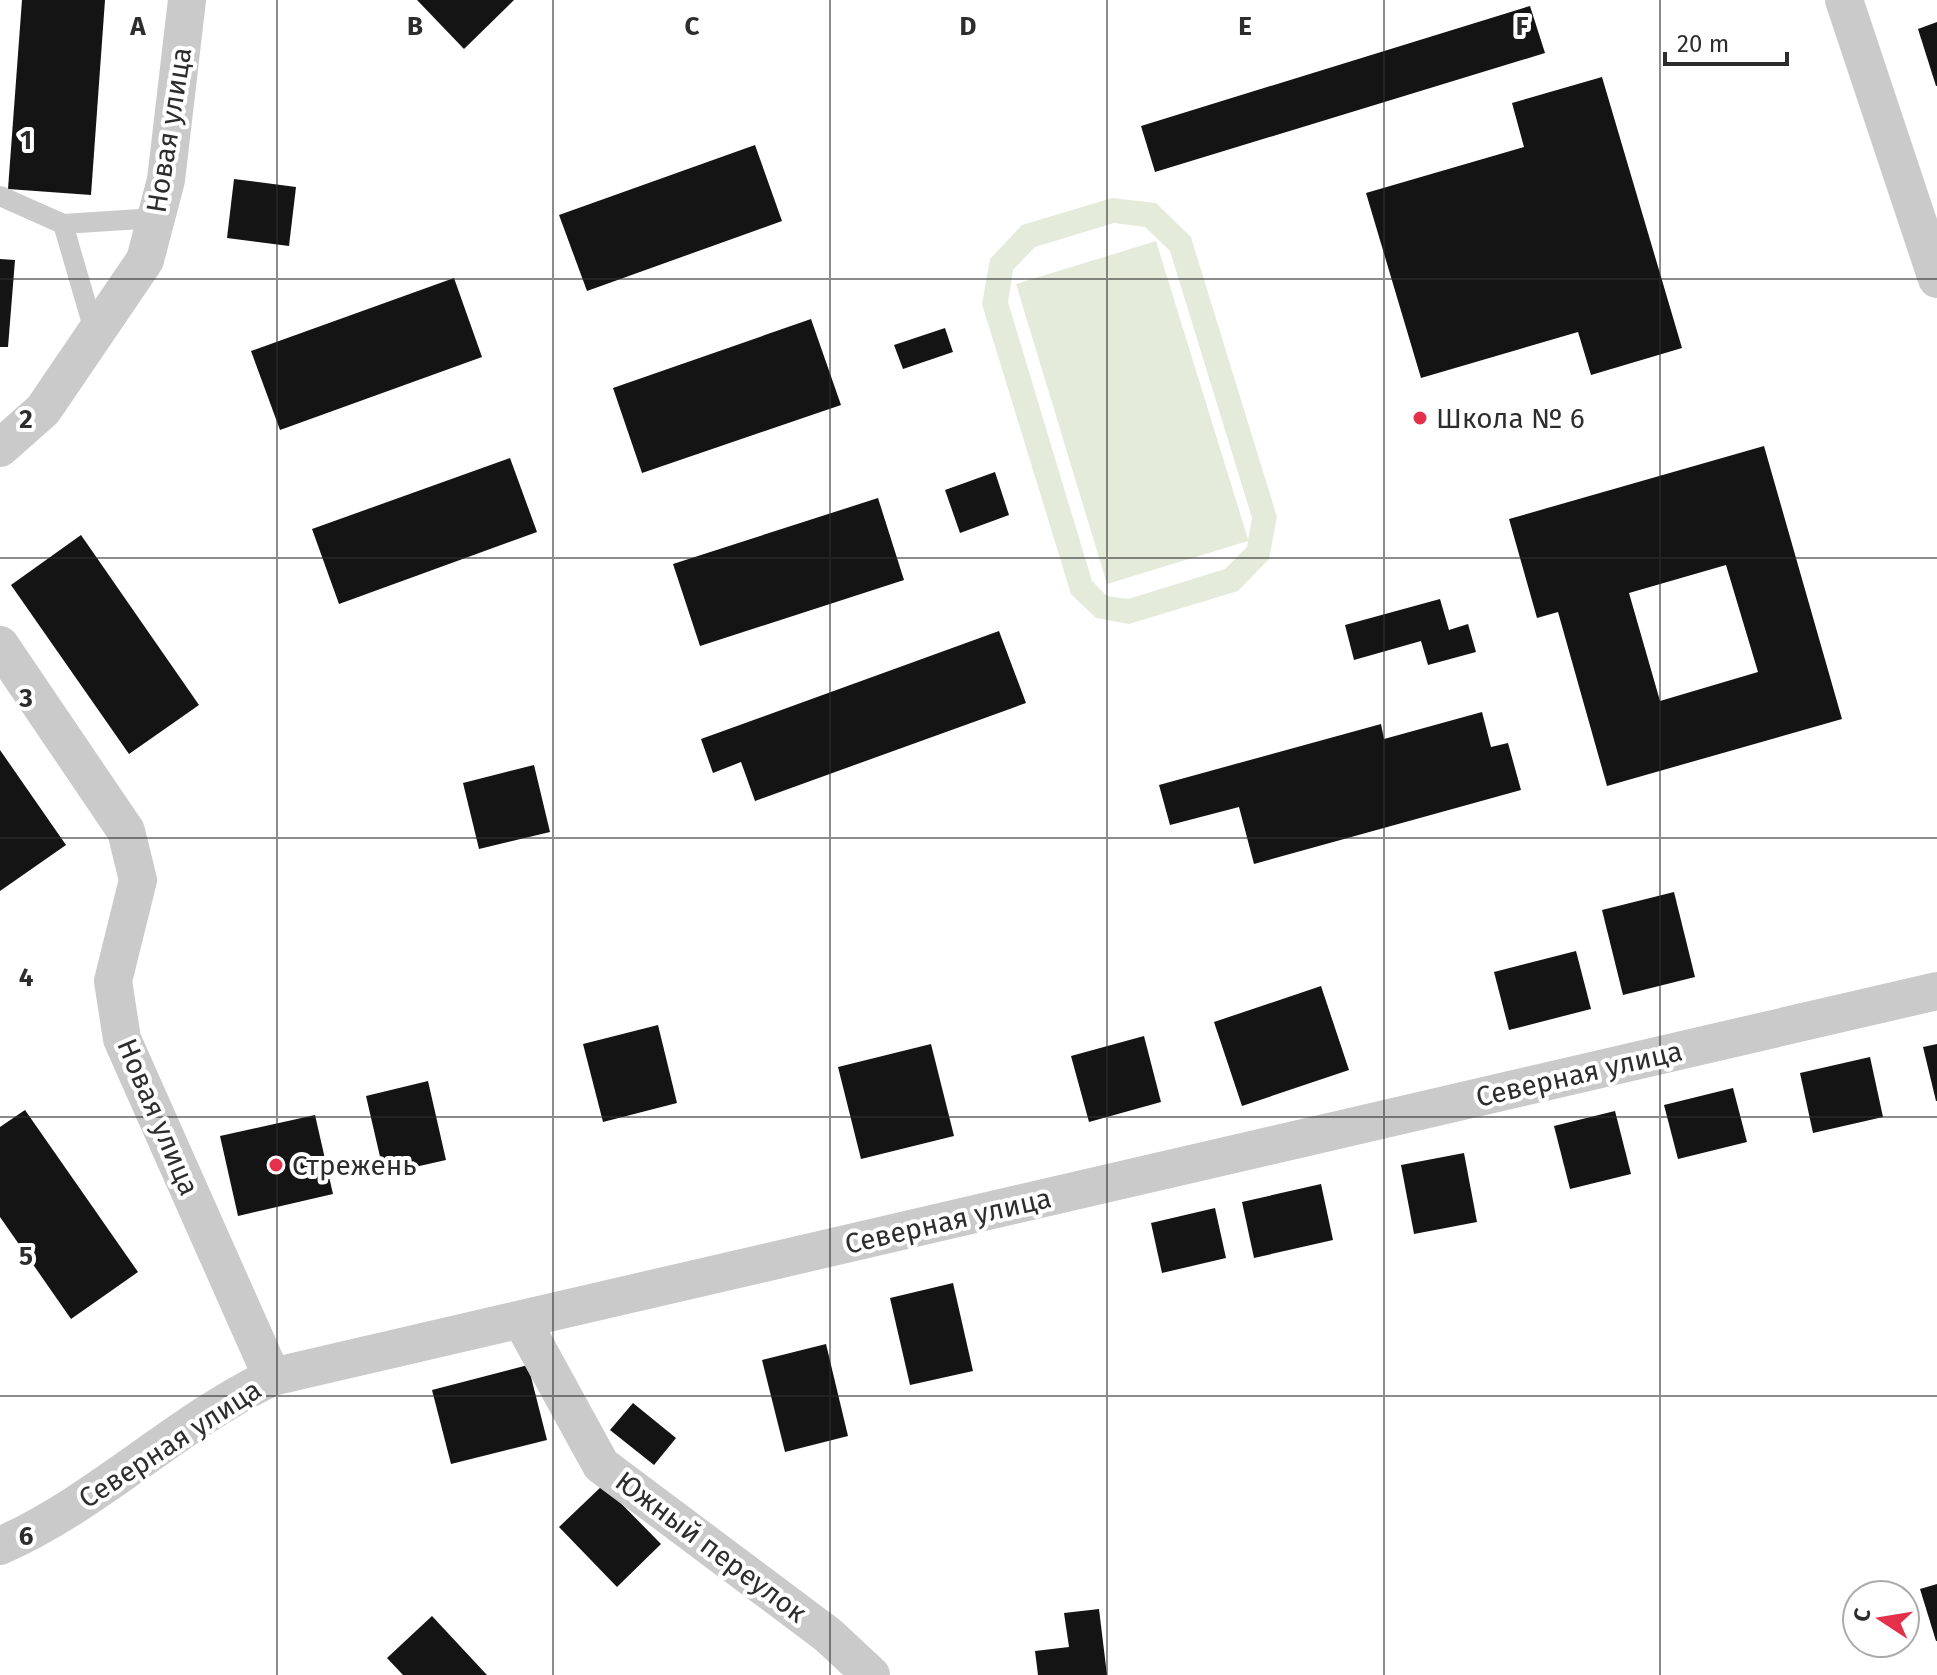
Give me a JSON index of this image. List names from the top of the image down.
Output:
{
  "streets": {
    "street": ["Новая улица", "Северная улица", "Южный переулок"]
  },
  "crossings": [
    ["Новая улица", "Северная улица"],
    ["Северная улица", "Южный переулок"]
  ],
  "places": ["Школа № 6", "Стрежень"],
  "scale_bar": "20 m",
  "north": "left",
  "grid": {
    "columns": [
      "A",
      "B",
      "C",
      "D",
      "E",
      "F"
    ],
    "rows": [
      "1",
      "2",
      "3",
      "4",
      "5",
      "6"
    ]
  }
}
